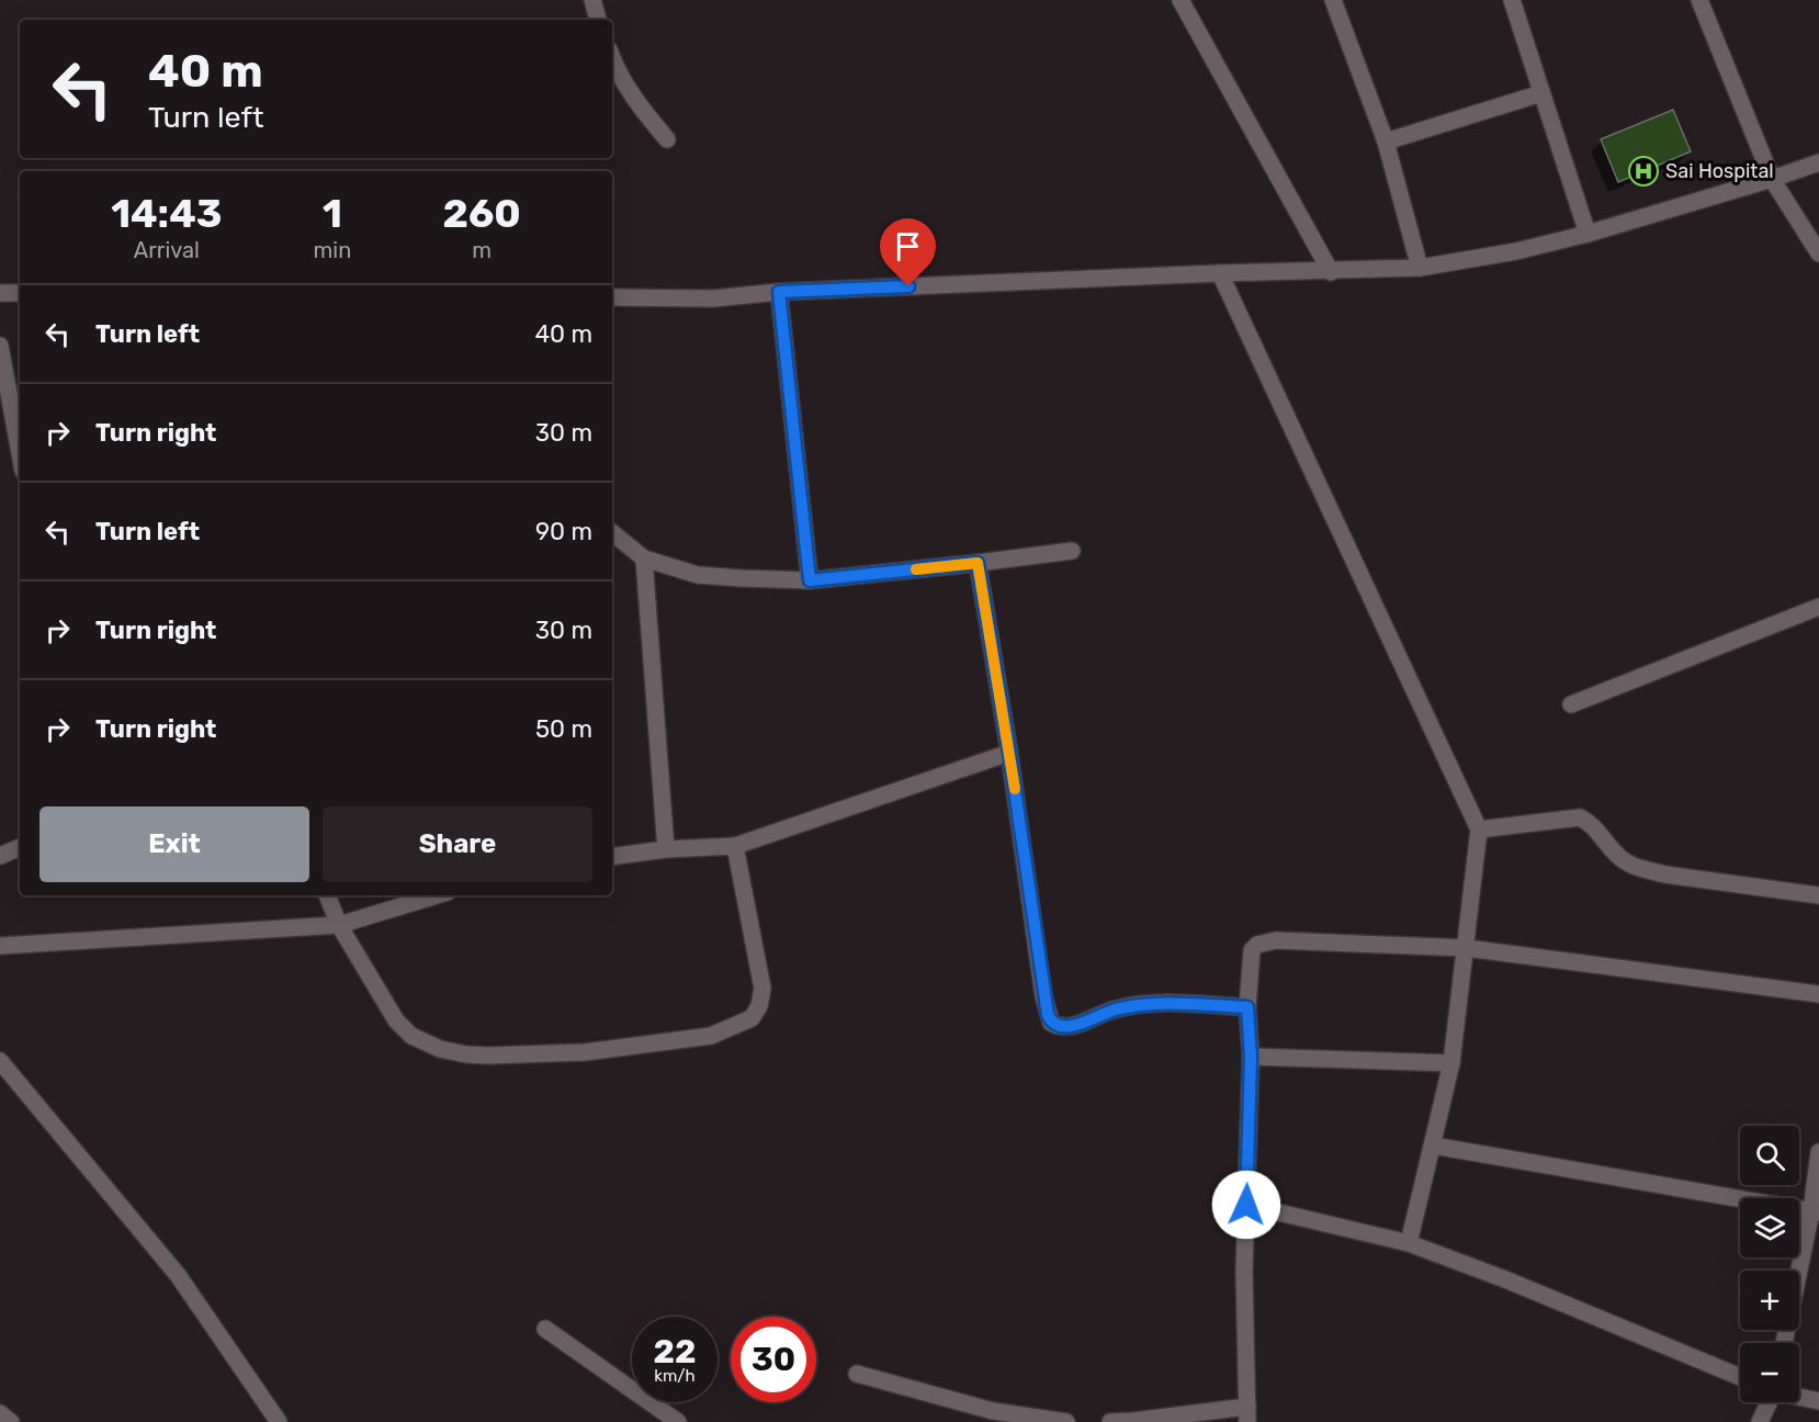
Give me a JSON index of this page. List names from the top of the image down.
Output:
{
  "places": {
    "hospital": ["Sai Hospital"]
  },
  "page": {
    "turn": ["40 m", "Turn left"],
    "eta": [
      "14:43",
      "Arrival",
      "1",
      "min",
      "260",
      "m"
    ],
    "list": [
      {
        "name": "Turn left",
        "value": "40 m"
      },
      {
        "name": "Turn right",
        "value": "30 m"
      },
      {
        "name": "Turn left",
        "value": "90 m"
      },
      {
        "name": "Turn right",
        "value": "30 m"
      },
      {
        "name": "Turn right",
        "value": "50 m"
      }
    ],
    "buttons": ["Exit", "Share"],
    "map_buttons": ["+", "−"],
    "speed": "22 km/h",
    "limit": "30"
  }
}
